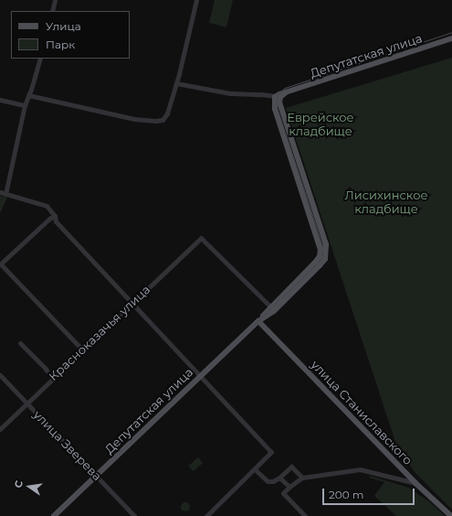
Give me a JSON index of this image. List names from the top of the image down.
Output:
{
  "streets": {
    "main road": ["Депутатская улица", "улица Станиславского"],
    "street": ["Красноказачья улица", "улица Зверева"]
  },
  "crossings": [
    ["Депутатская улица", "Красноказачья улица"],
    ["Депутатская улица", "улица Станиславского"],
    ["Депутатская улица", "улица Зверева"],
    ["Красноказачья улица", "улица Зверева"]
  ],
  "parks": ["Еврейское кладбище", "Лисихинское кладбище"],
  "legend": ["Улица", "Парк"],
  "scale_bar": "200 m",
  "north": "left"
}
